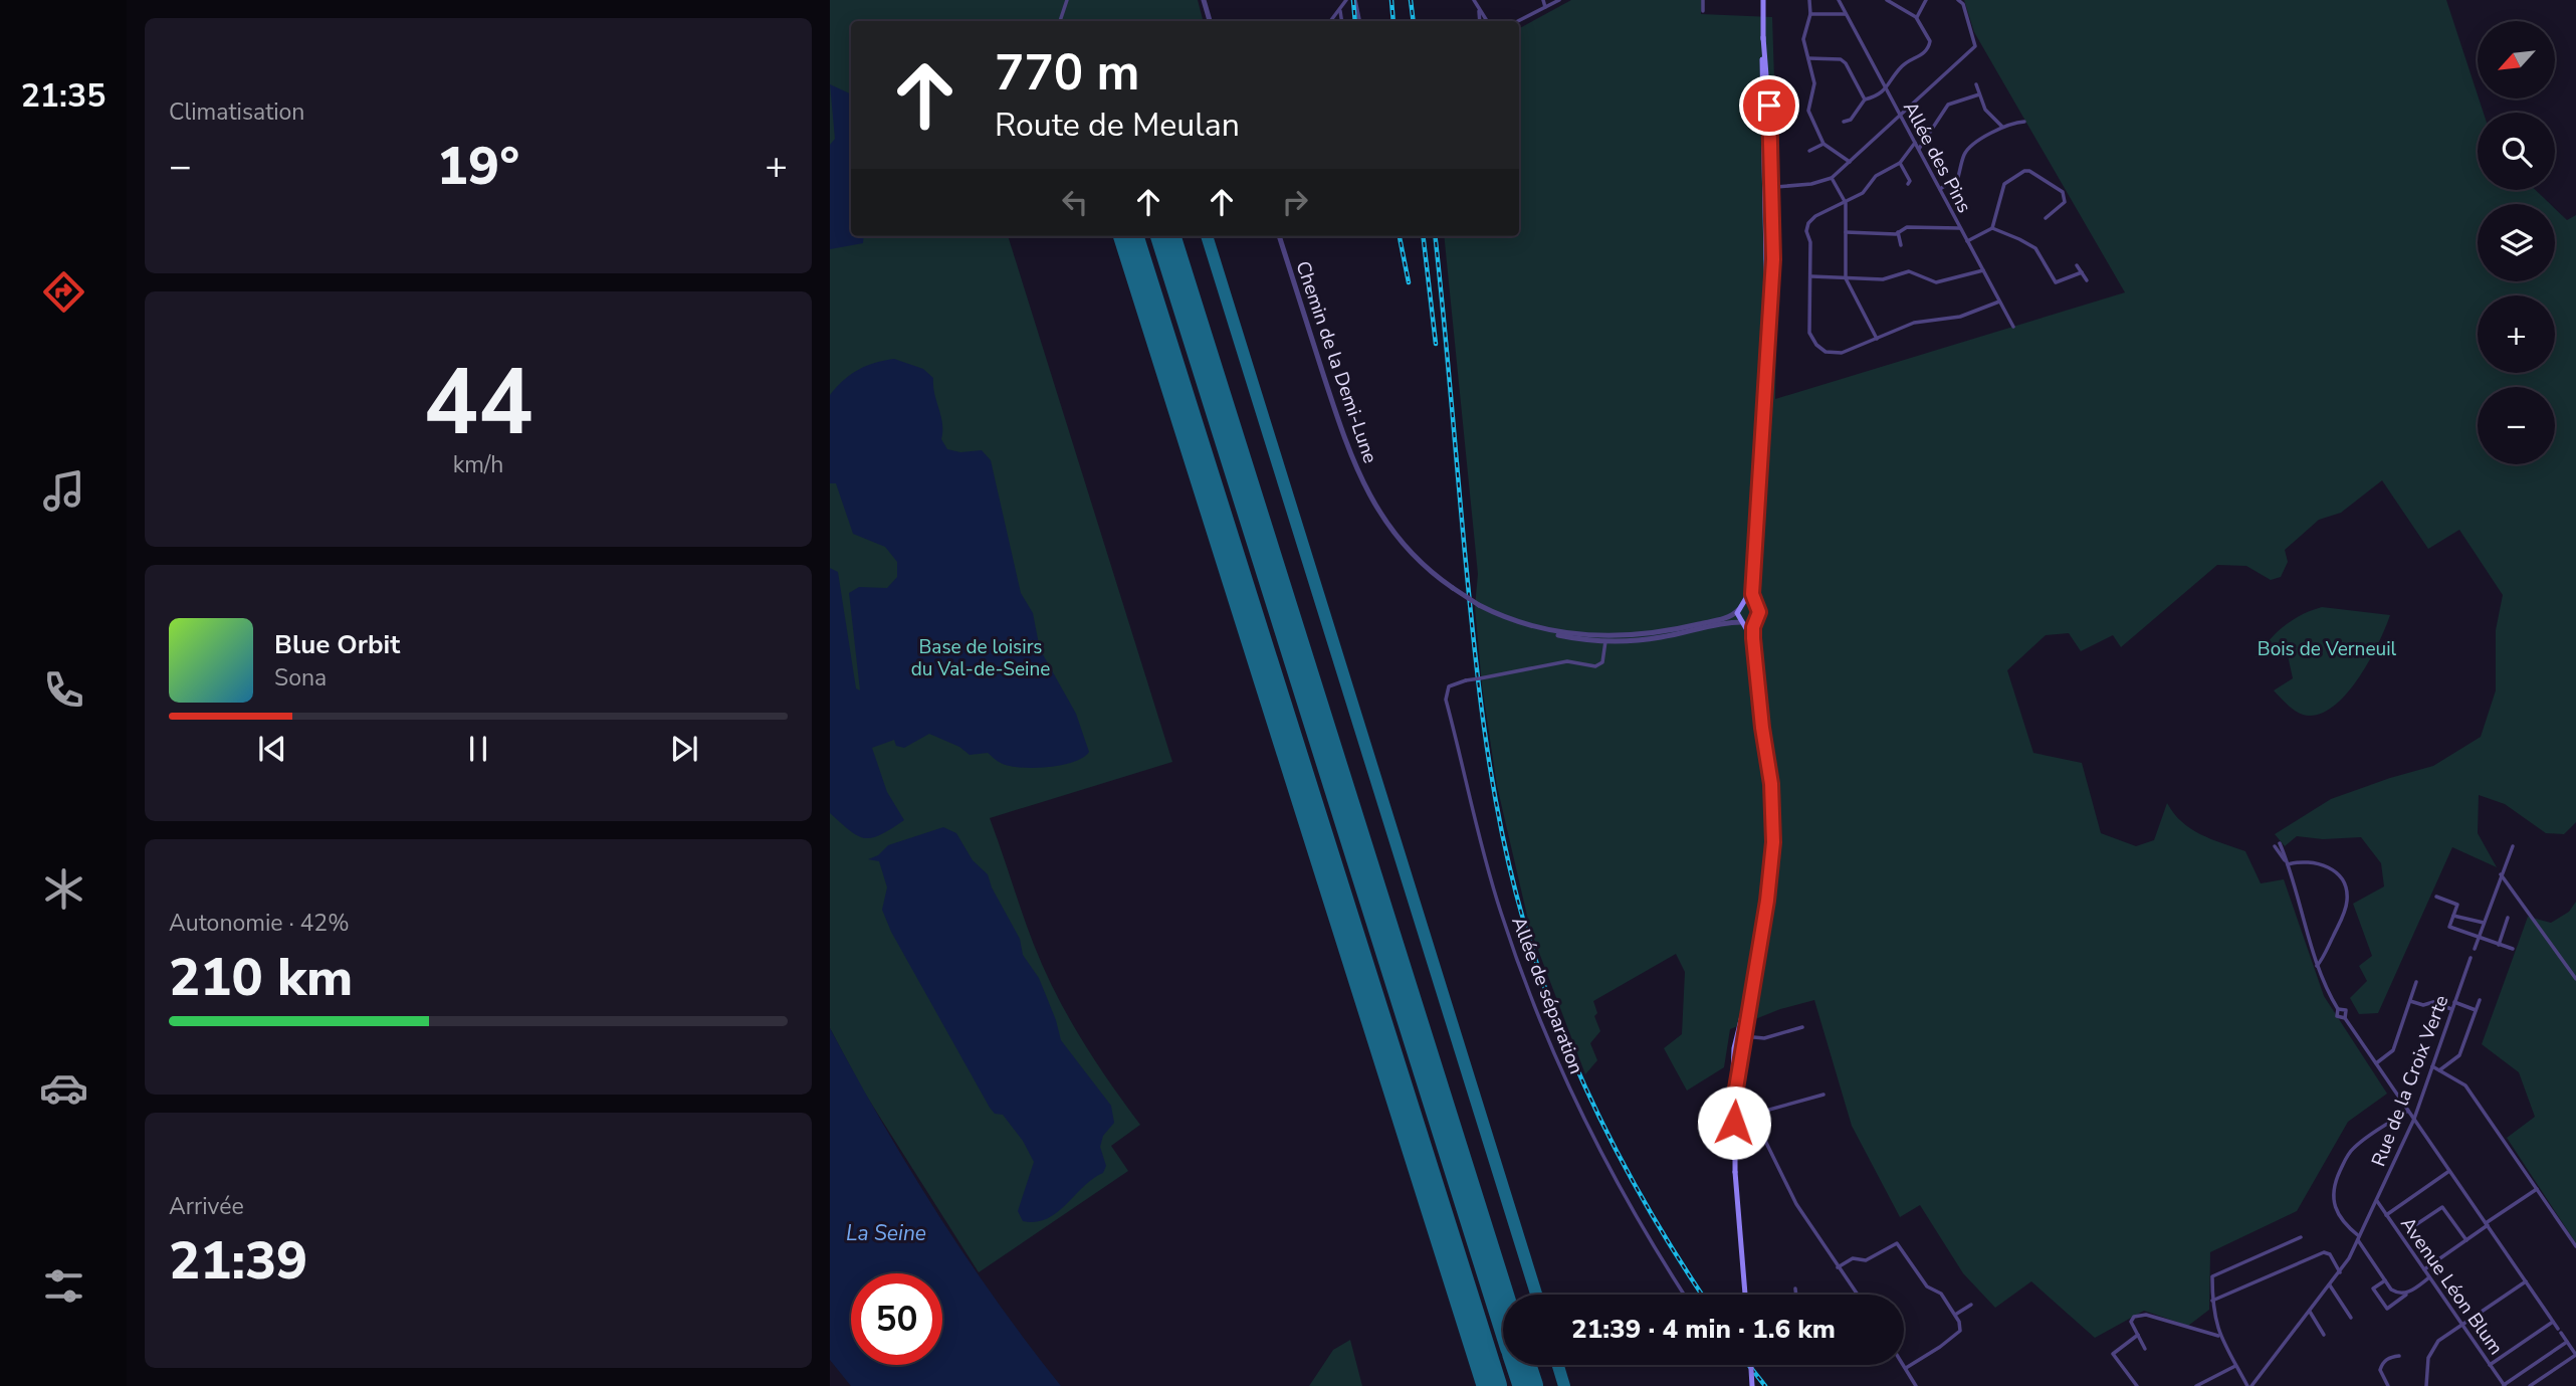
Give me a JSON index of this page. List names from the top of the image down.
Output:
{
  "streets": {
    "street": [
      "Allée des Pins",
      "Chemin de la Demi-Lune",
      "Allée de séparation",
      "Rue de la Croix Verte",
      "Avenue Léon Blum"
    ]
  },
  "crossings": [
    ["Chemin de la Demi-Lune", "Allée de séparation"],
    ["Rue de la Croix Verte", "Avenue Léon Blum"]
  ],
  "water": ["La Seine"],
  "parks": ["Base de loisirs du Val-de-Seine", "Bois de Verneuil"],
  "north": "bottom left",
  "page": {
    "tabs": "21:35",
    "tile": [
      "Climatisation",
      ["44", "km/h"],
      ["Autonomie · 42%", "210 km"],
      ["Arrivée", "21:39"]
    ],
    "map_buttons": ["+", "−"],
    "turn": ["770 m", "Route de Meulan"],
    "heat": ["−", "19°", "+"],
    "song": ["Blue Orbit", "Sona"],
    "limit": "50",
    "trip": "21:39 · 4 min · 1.6 km"
  }
}
